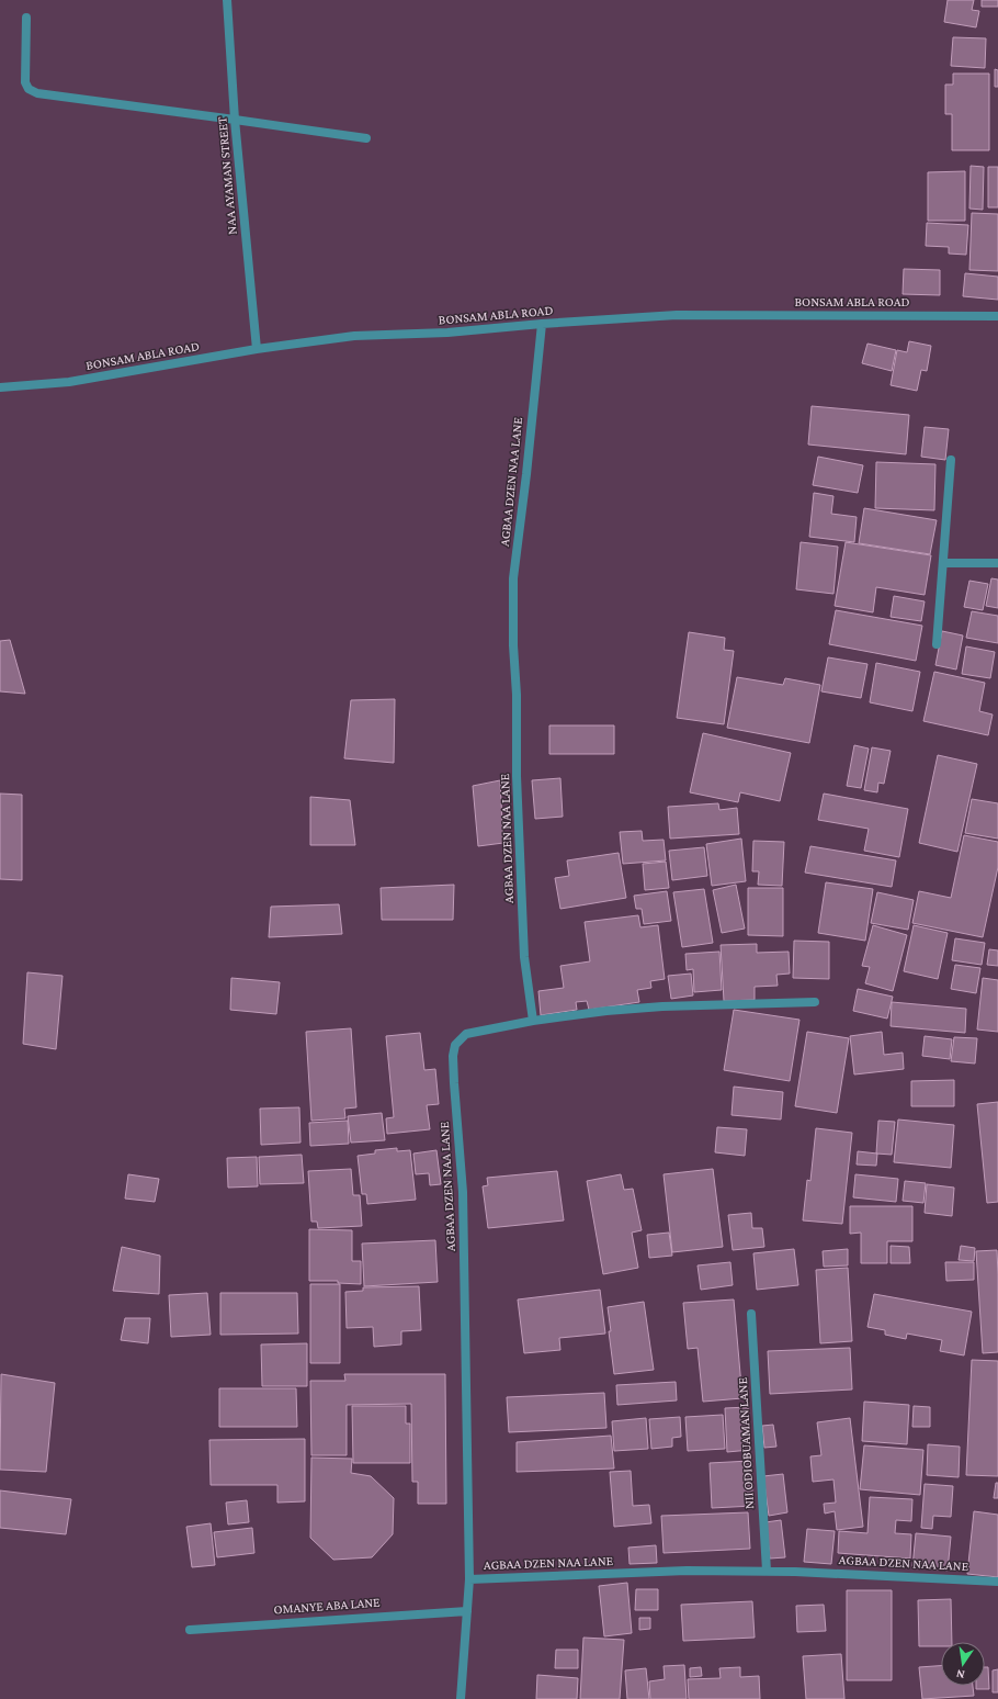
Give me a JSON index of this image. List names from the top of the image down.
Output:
{
  "streets": {
    "street": [
      "NAA AYAMAN STREET",
      "BONSAM ABLA ROAD",
      "AGBAA DZEN NAA LANE",
      "NII ODIOBUAMAN LANE",
      "OMANYE ABA LANE"
    ]
  },
  "crossings": [
    ["NAA AYAMAN STREET", "BONSAM ABLA ROAD"],
    ["BONSAM ABLA ROAD", "AGBAA DZEN NAA LANE"],
    ["AGBAA DZEN NAA LANE", "NII ODIOBUAMAN LANE"]
  ],
  "north": "bottom"
}
